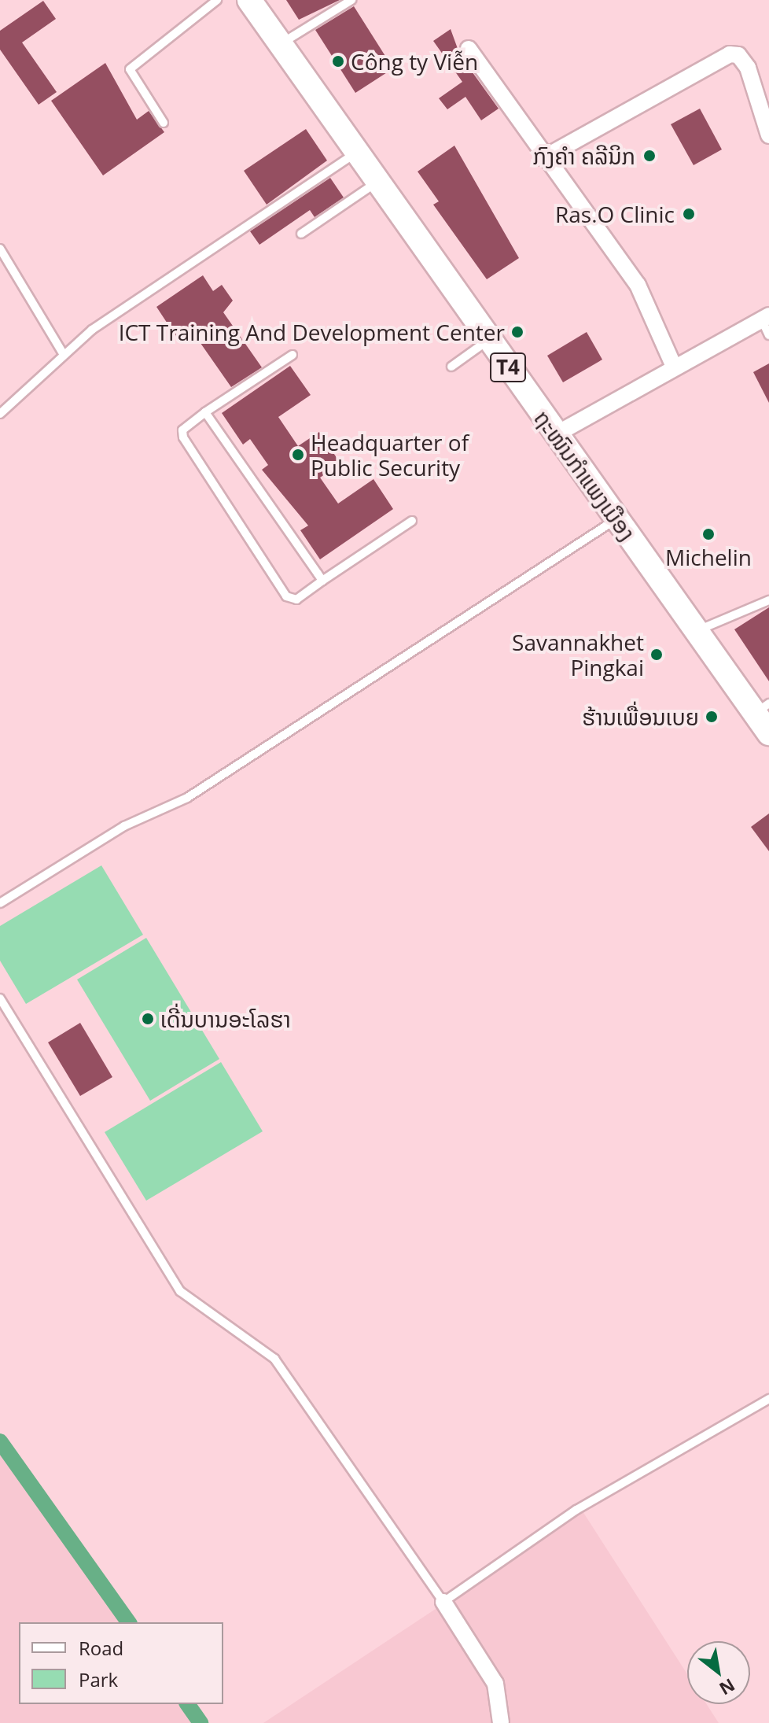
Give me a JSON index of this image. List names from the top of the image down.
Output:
{
  "streets": {
    "main road": ["T4", "ຖະໜົນກຳແພງເມືອງ"]
  },
  "places": [
    "Công ty Viễn",
    "ກົງຄຳ ຄລີນິກ",
    "Ras.O Clinic",
    "ICT Training And Development Center",
    "Headquarter of Public Security",
    "Michelin",
    "Savannakhet Pingkai",
    "ຮ້ານເພື່ອນເບຍ",
    "ເດີ່ນບານອະໂລຮາ"
  ],
  "legend": ["Road", "Park"],
  "north": "bottom right"
}
